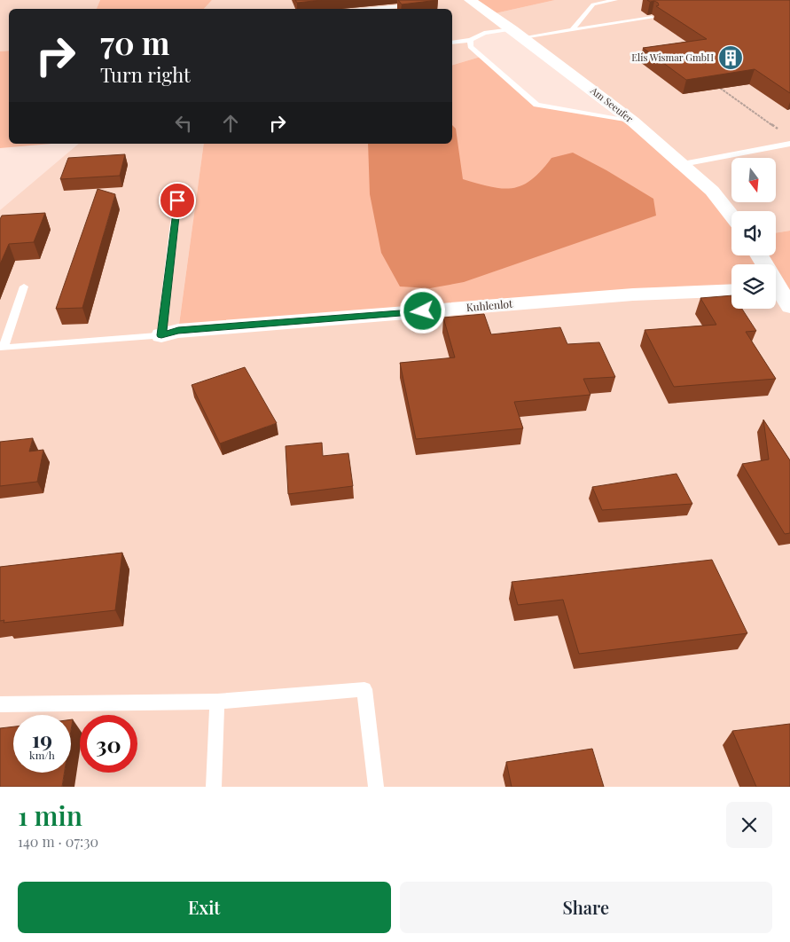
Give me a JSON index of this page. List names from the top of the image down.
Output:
{
  "streets": {
    "street": ["Am Seeufer", "Kuhlenlot"]
  },
  "places": {
    "building": ["Elis Wismar GmbH"]
  },
  "north": "bottom",
  "page": {
    "turn": ["70 m", "Turn right"],
    "speed": "19 km/h",
    "limit": "30",
    "heading": ["1 min", "140 m · 07:30"],
    "buttons": ["Exit", "Share"]
  }
}
